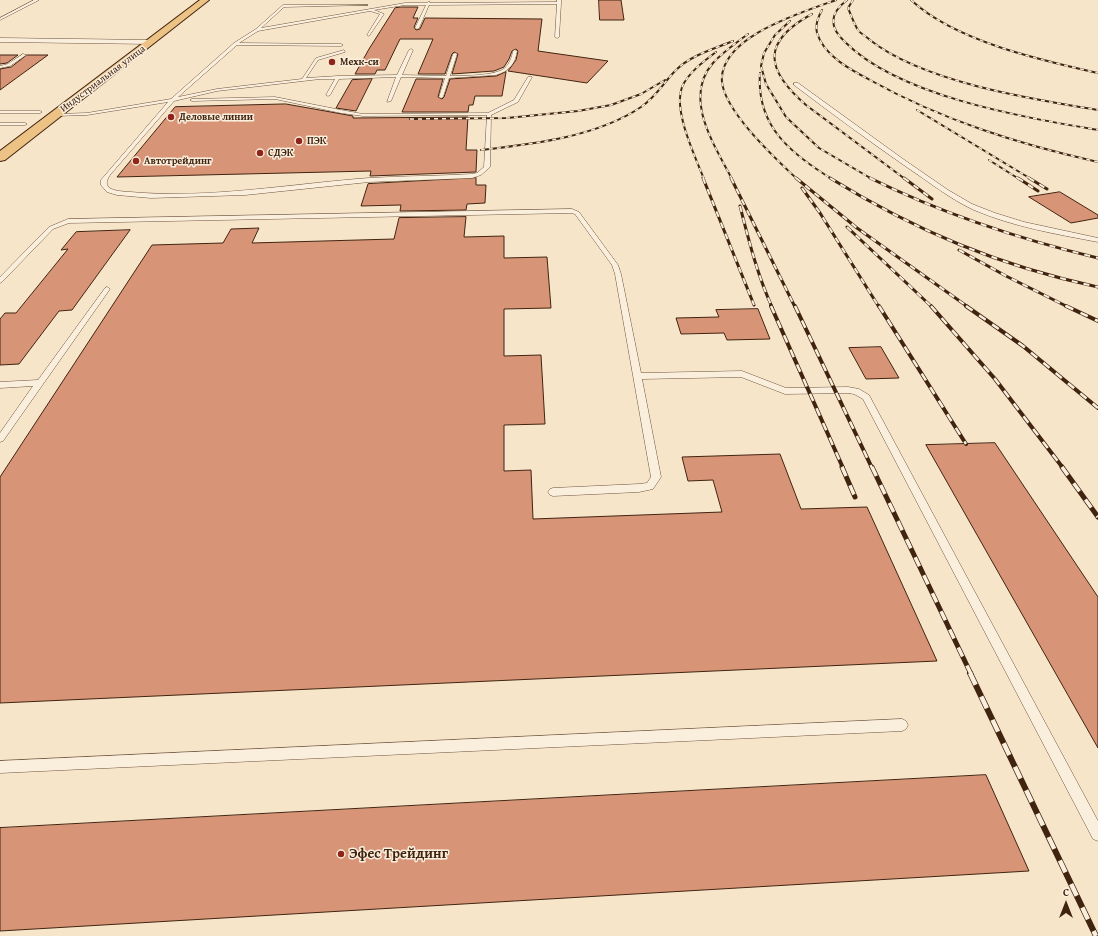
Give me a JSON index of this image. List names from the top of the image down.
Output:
{
  "streets": {
    "main road": ["Индустриальная улица"]
  },
  "places": [
    "Мехк-си",
    "Деловые линии",
    "ПЭК",
    "СДЭК",
    "Автотрейдинг",
    "Эфес Трейдинг"
  ],
  "north": "top"
}
